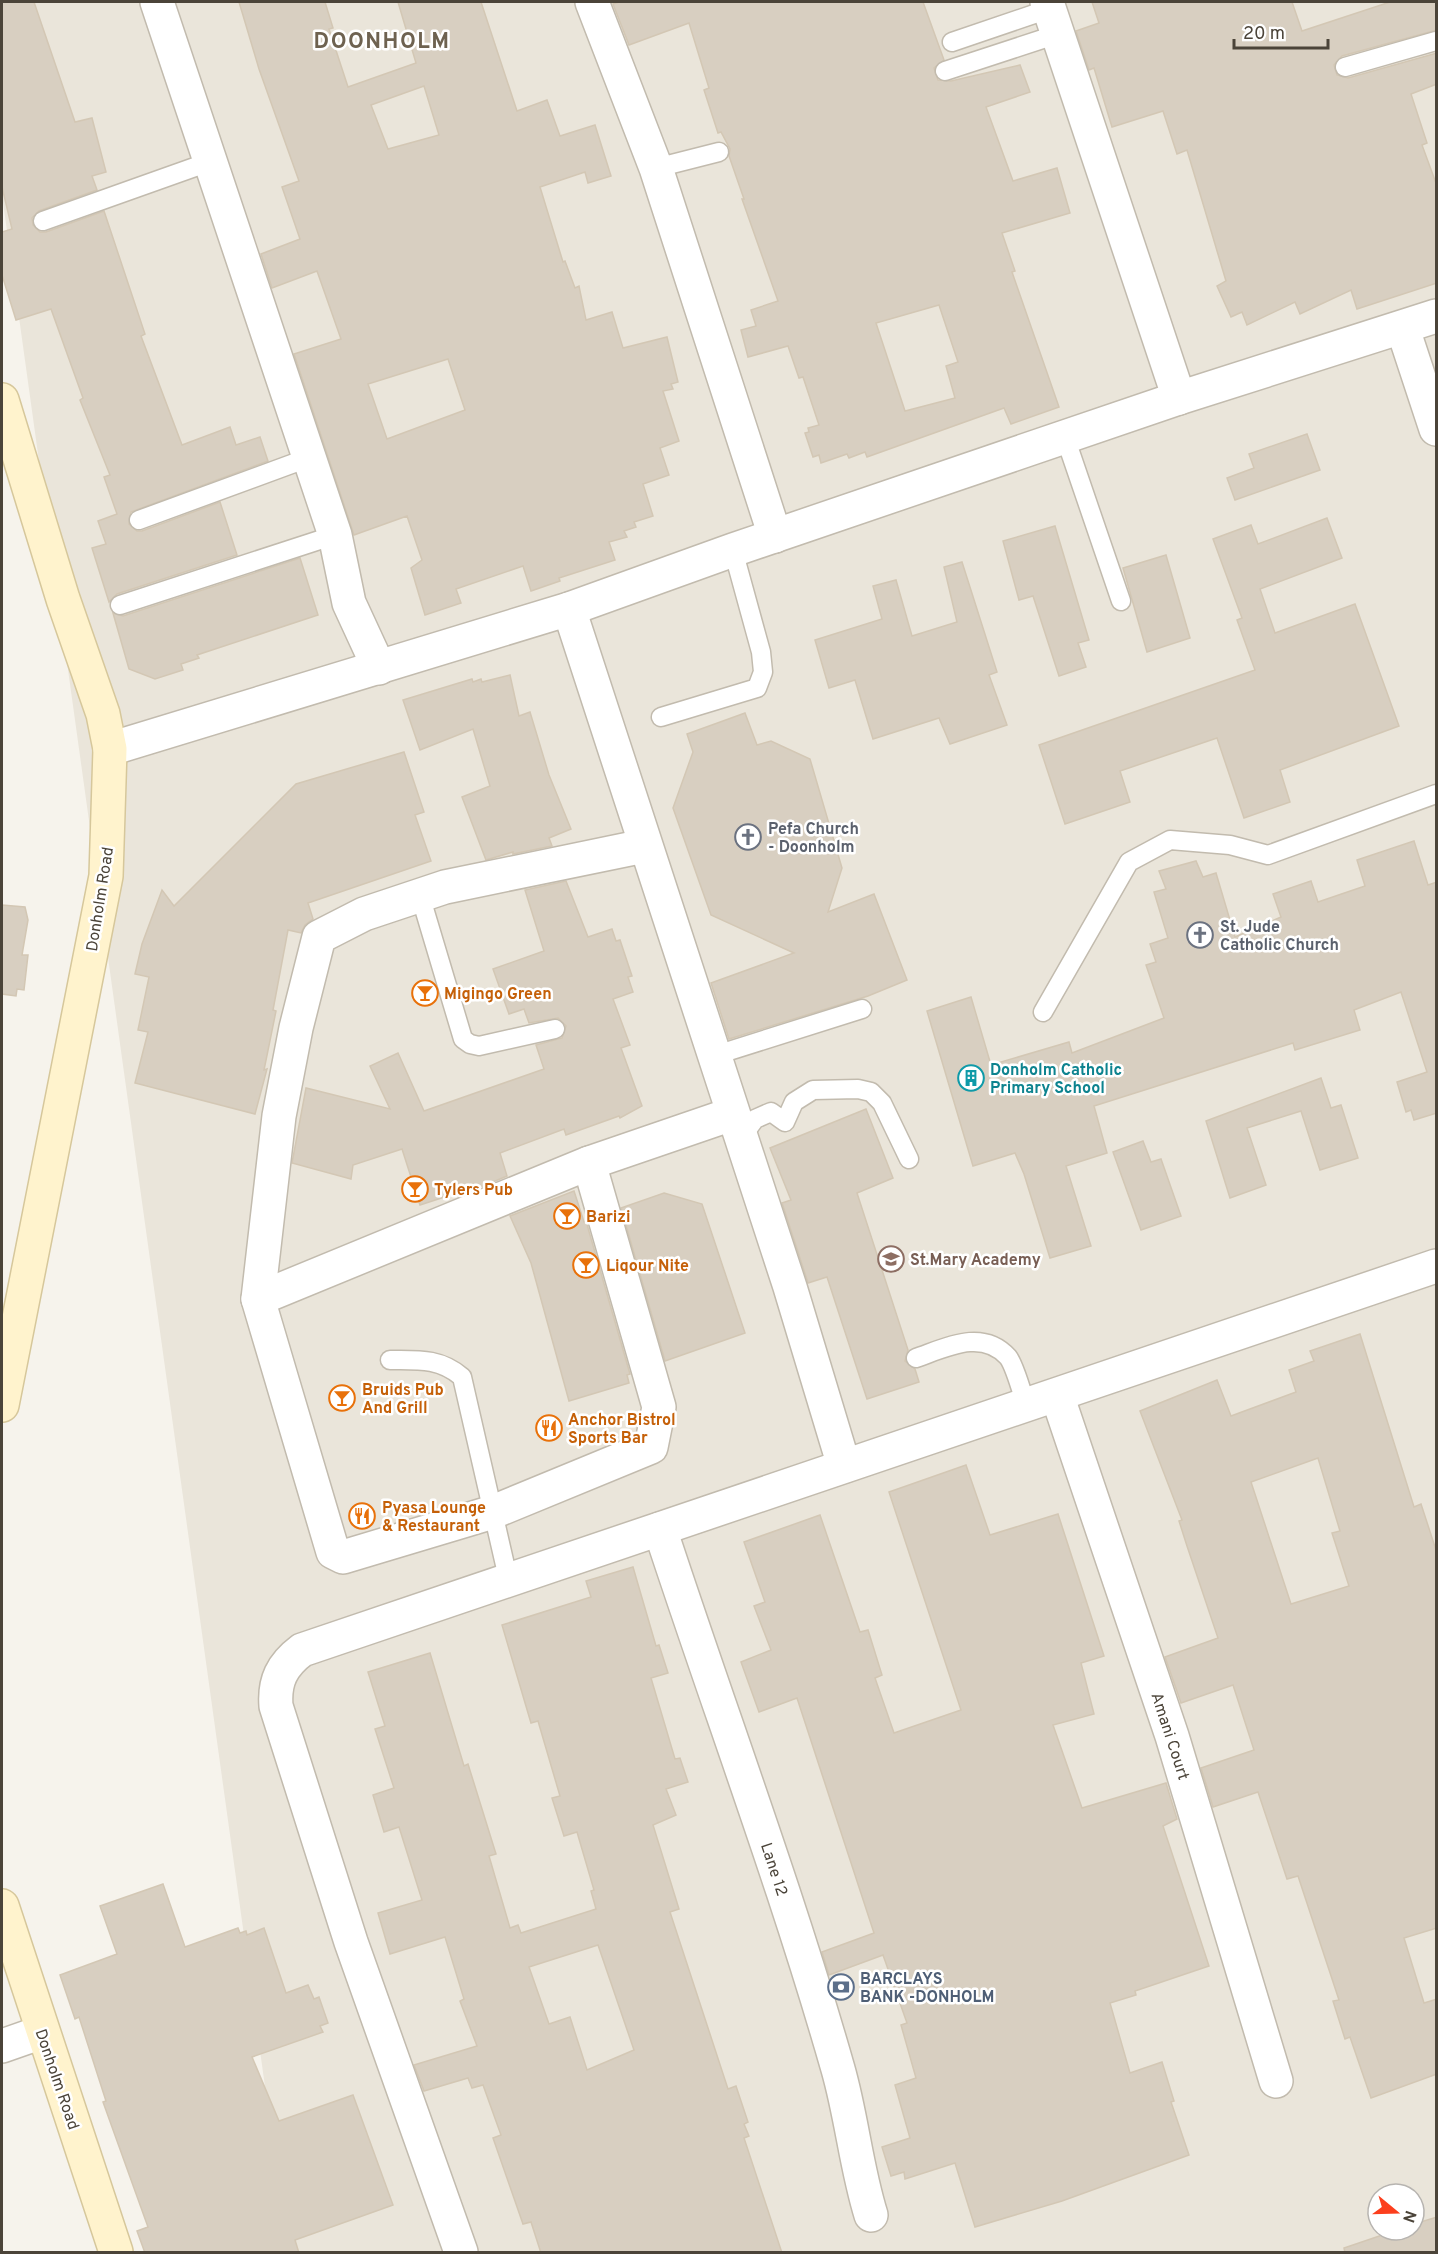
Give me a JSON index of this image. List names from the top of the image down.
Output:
{
  "streets": {
    "main road": ["Donholm Road"],
    "street": ["Amani Court", "Lane 12"]
  },
  "districts": ["DOONHOLM"],
  "places": {
    "church": ["Pefa Church - Doonholm", "St. Jude Catholic Church"],
    "bar": [
      "Migingo Green",
      "Tylers Pub",
      "Barizi",
      "Liqour Nite",
      "Bruids Pub And Grill"
    ],
    "building": ["Donholm Catholic Primary School"],
    "school or university": ["St.Mary Academy"],
    "restaurant": ["Anchor Bistrol Sports Bar", "Pyasa Lounge & Restaurant"],
    "bank": ["BARCLAYS BANK -DONHOLM"]
  },
  "scale_bar": "20 m",
  "north": "right"
}
